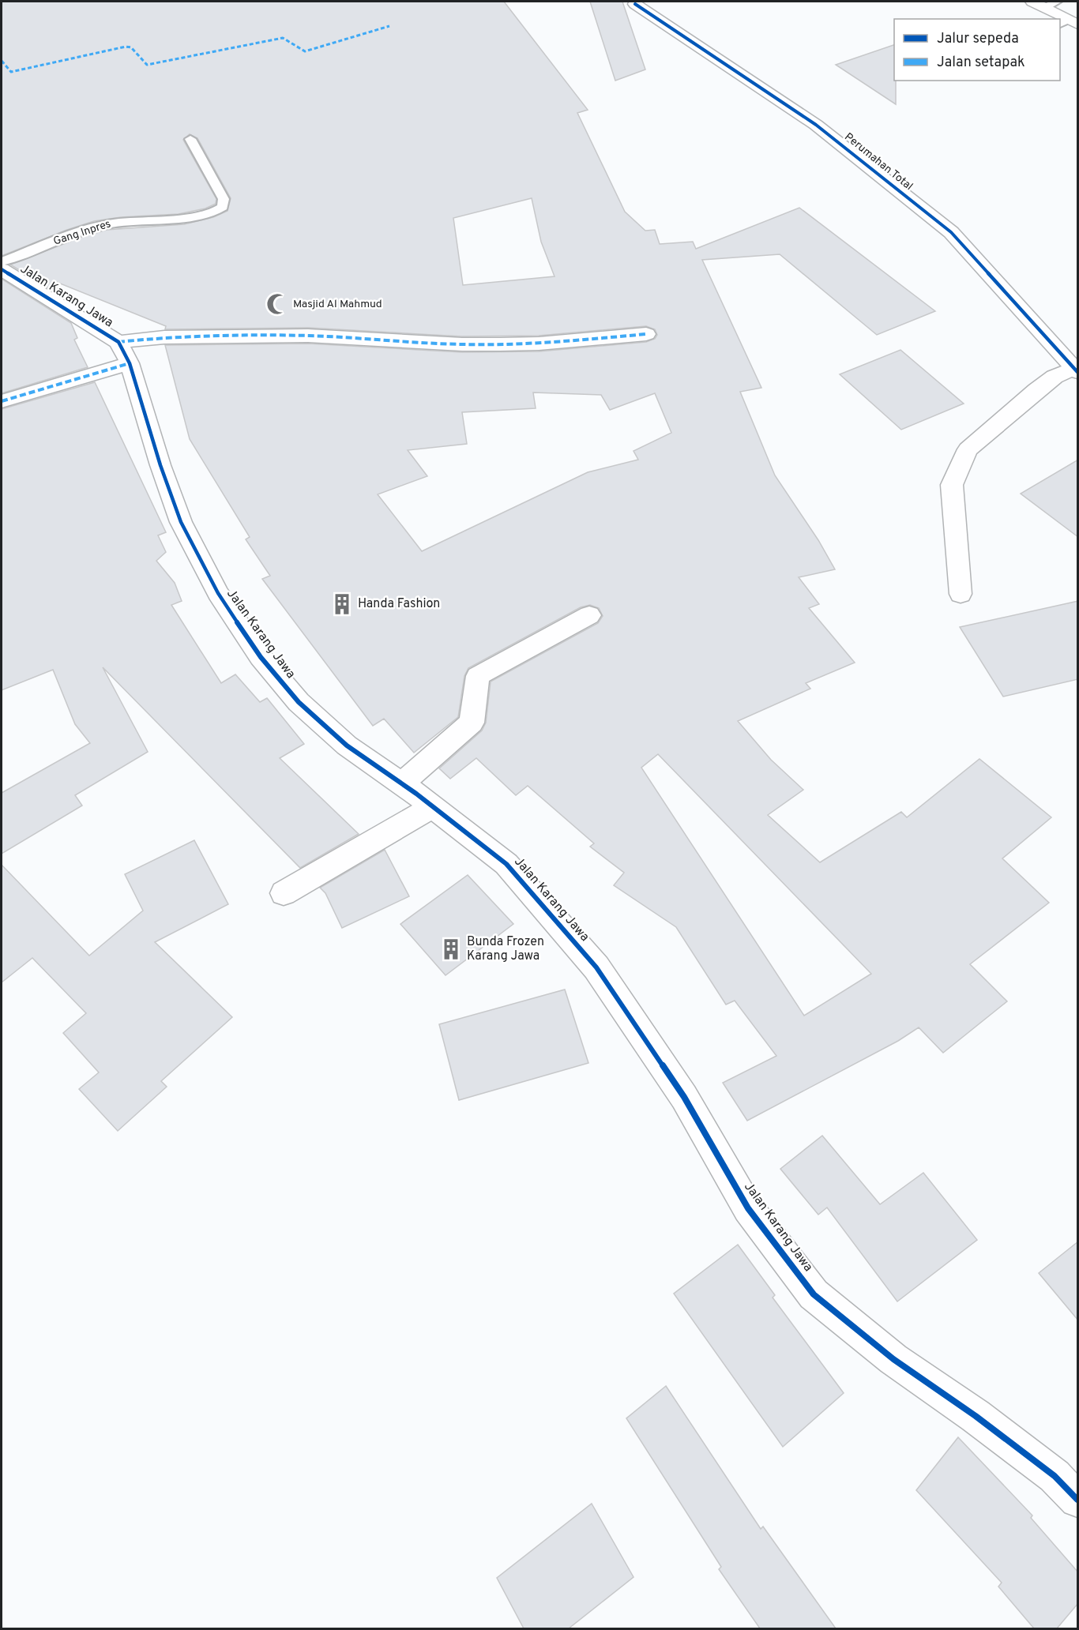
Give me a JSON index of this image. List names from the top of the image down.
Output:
{
  "streets": {
    "street": ["Perumahan Total", "Jalan Karang Jawa"],
    "lane": ["Gang Inpres"]
  },
  "places": {
    "mosque": ["Masjid Al Mahmud"],
    "building": ["Handa Fashion", "Bunda Frozen Karang Jawa"]
  },
  "legend": ["Jalur sepeda", "Jalan setapak"]
}
